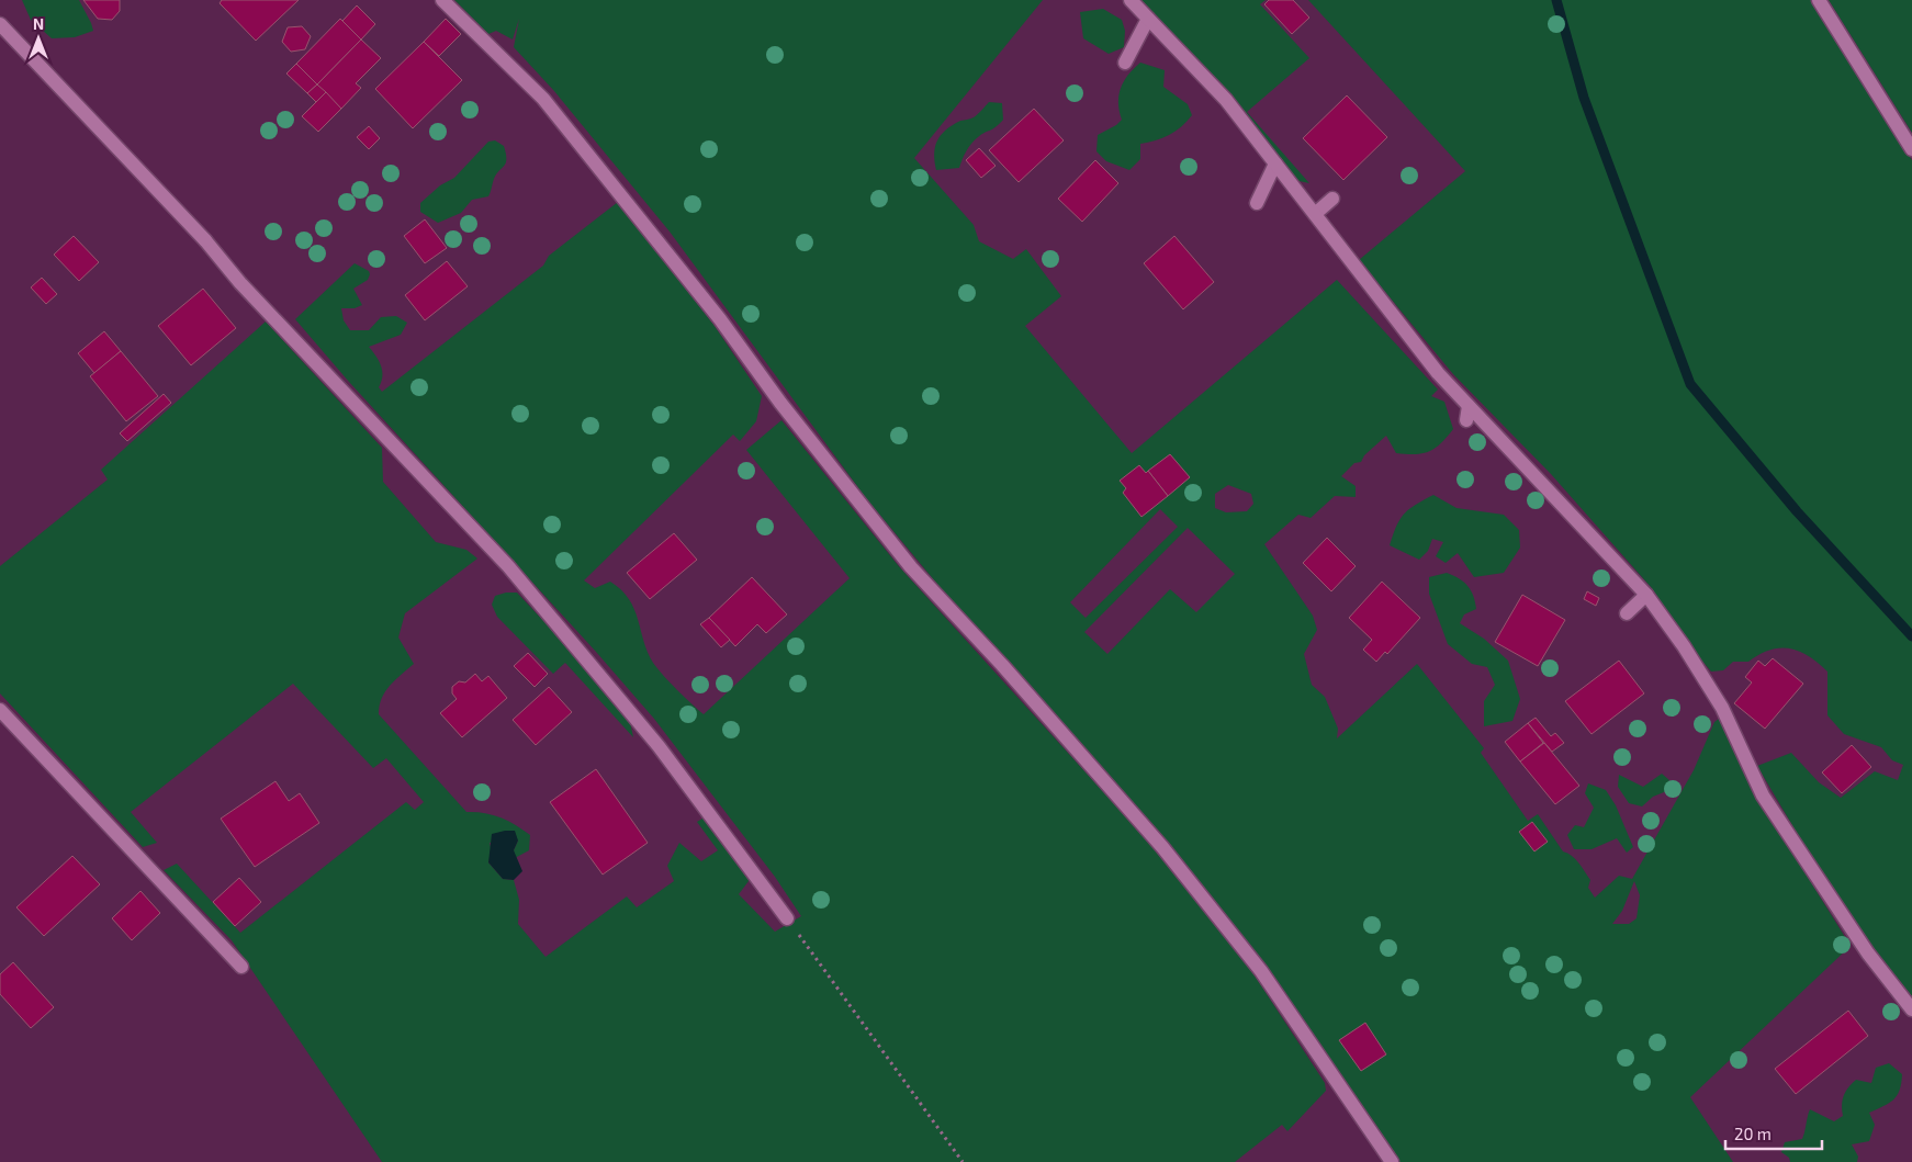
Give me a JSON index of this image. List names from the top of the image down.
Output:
{
  "scale_bar": "20 m",
  "north": "top"
}
